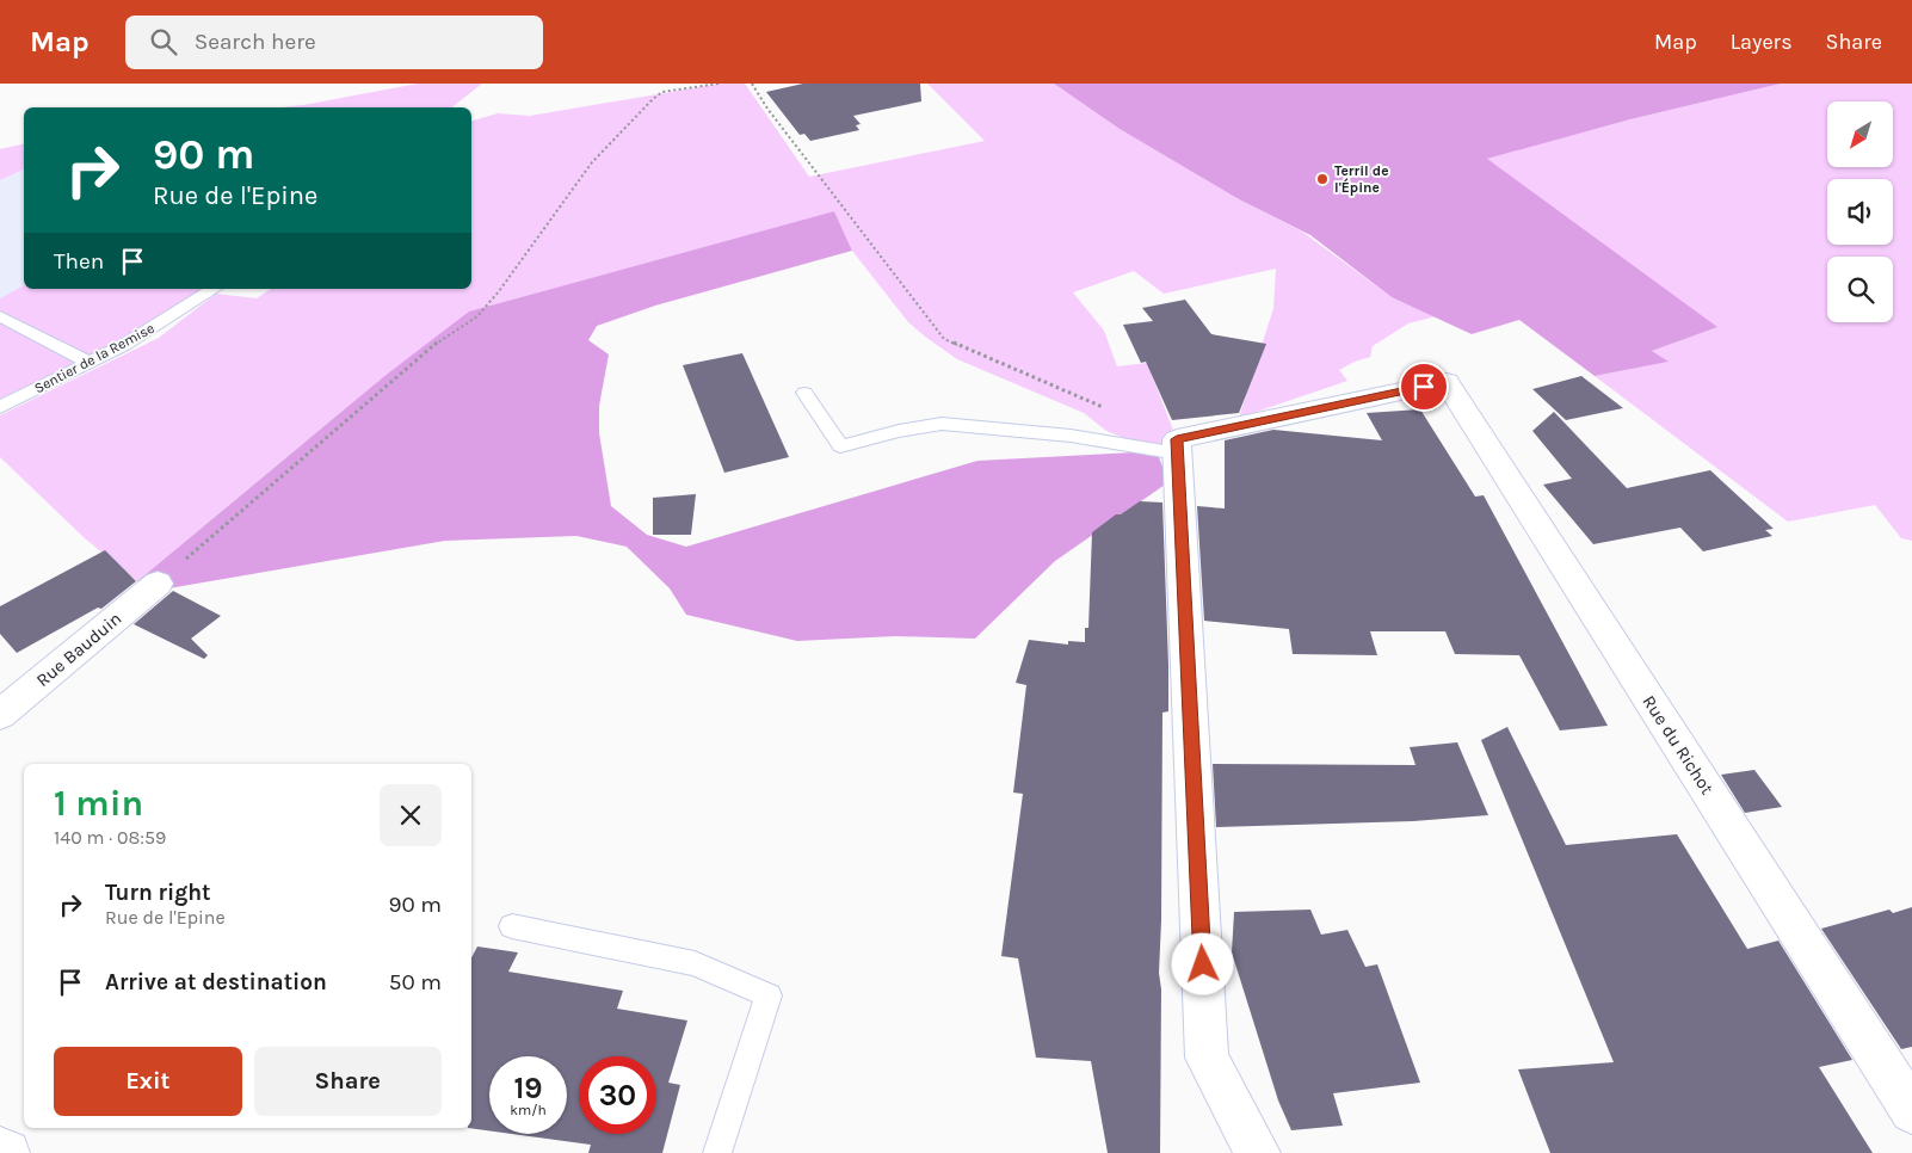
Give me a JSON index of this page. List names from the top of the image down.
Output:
{
  "streets": {
    "street": ["Rue Bauduin", "Rue du Richot"],
    "lane": ["Sentier de la Remise"]
  },
  "places": ["Terril de l'Épine"],
  "north": "bottom left",
  "page": {
    "header": "Map",
    "search": "Search here",
    "nav": ["Map", "Layers", "Share"],
    "turn": ["90 m", "Rue de l'Epine"],
    "then": "Then",
    "heading": ["1 min", "140 m · 08:59"],
    "list": [
      {
        "name": "Turn right",
        "note": "Rue de l'Epine",
        "value": "90 m"
      },
      {
        "name": "Arrive at destination",
        "value": "50 m"
      }
    ],
    "buttons": ["Exit", "Share"],
    "speed": "19 km/h",
    "limit": "30"
  }
}
